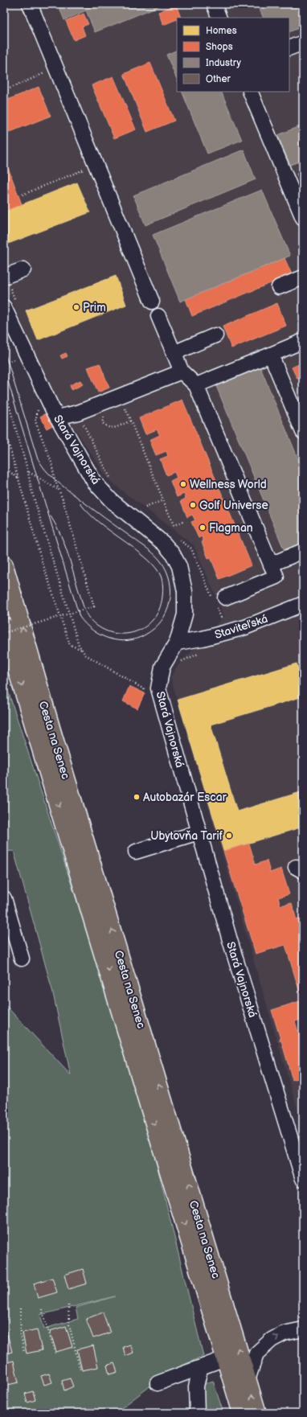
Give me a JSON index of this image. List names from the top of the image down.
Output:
{
  "streets": {
    "main road": ["Cesta na Senec"],
    "street": ["Stará Vajnorská", "Staviteľská"]
  },
  "crossings": [
    ["Stará Vajnorská", "Staviteľská"]
  ],
  "places": [
    "Prim",
    "Wellness World",
    "Golf Universe",
    "Flagman",
    "Autobazár Escar",
    "Ubytovňa Tarif"
  ],
  "legend": [
    "Homes",
    "Shops",
    "Industry",
    "Other"
  ]
}
